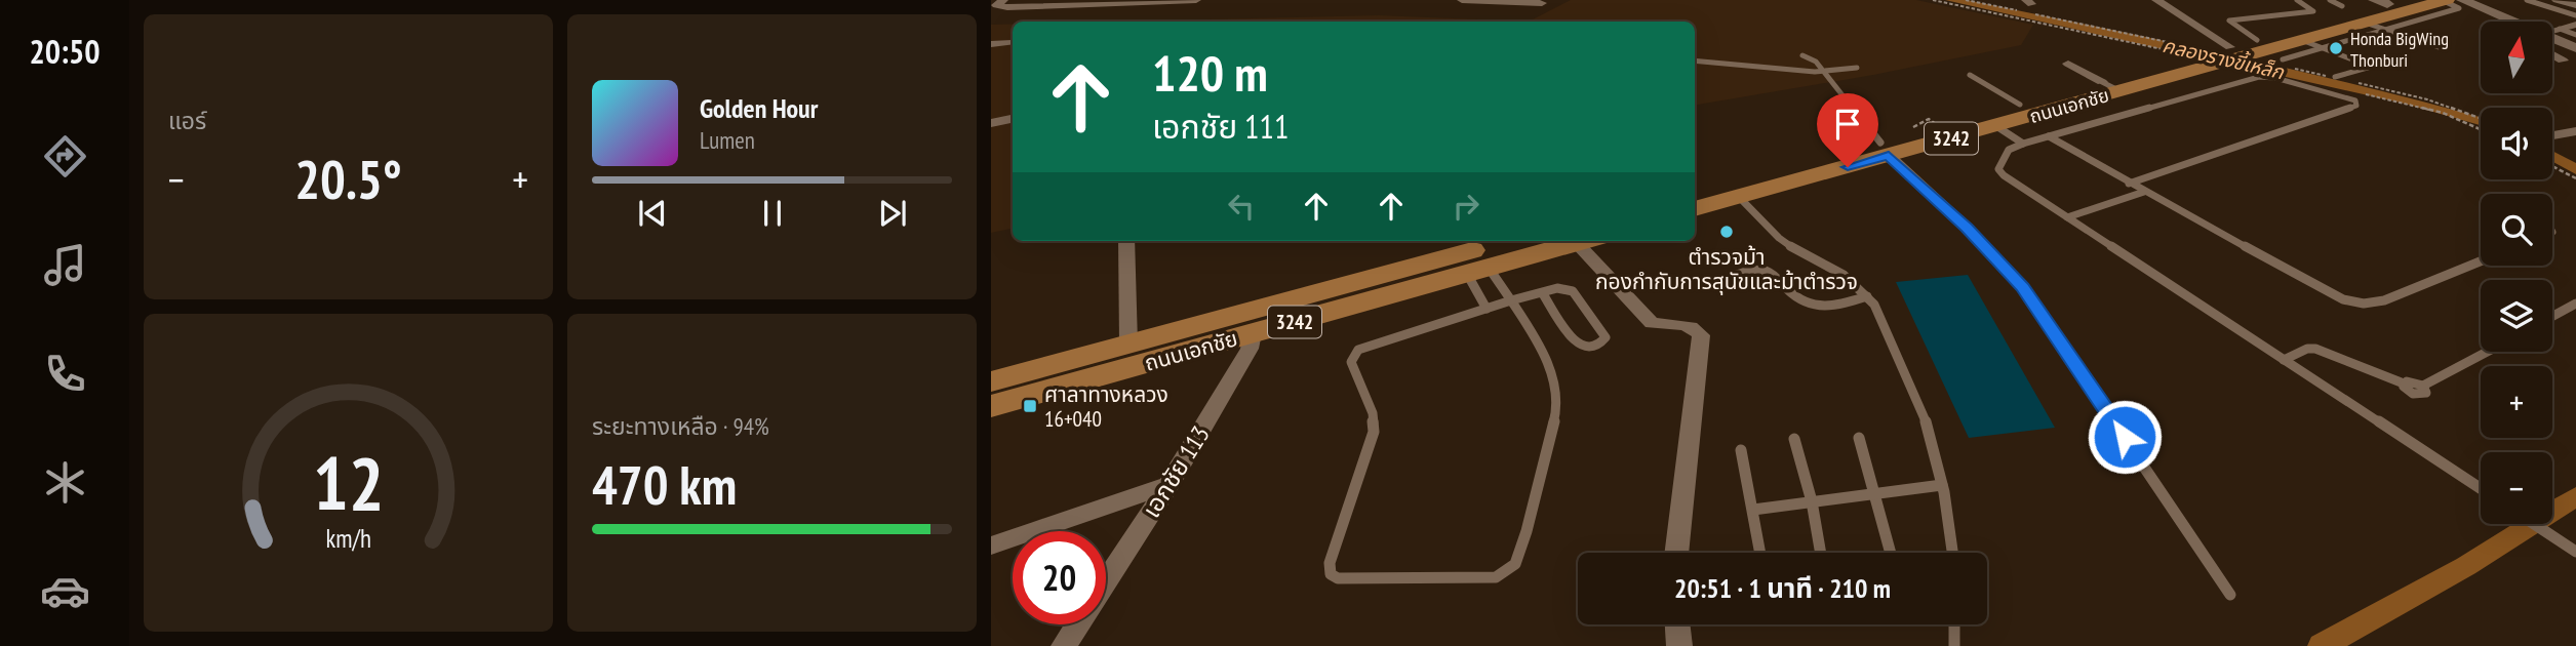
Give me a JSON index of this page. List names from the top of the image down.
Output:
{
  "streets": {
    "main road": ["ถนนเอกชัย", "3242"],
    "street": ["เอกชัย 113"]
  },
  "crossings": [
    ["ถนนเอกชัย", "เอกชัย 113"]
  ],
  "water": ["คลองรางขี้เหล็ก"],
  "places": {
    "other": ["Honda BigWing Thonburi", "ตำรวจม้า กองกำกับการสุนัขและม้าตำรวจ"],
    "transit": ["ศาลาทางหลวง 16+040"]
  },
  "north": "top",
  "page": {
    "tabs": "20:50",
    "tile": [
      "แอร์",
      ["ระยะทางเหลือ · 94%", "470 km"]
    ],
    "map_buttons": ["+", "−"],
    "turn": ["120 m", "เอกชัย 111"],
    "song": ["Golden Hour", "Lumen"],
    "heat": ["−", "20.5°", "+"],
    "limit": "20",
    "trip": "20:51 · 1 นาที · 210 m",
    "gauge": ["12", "km/h"]
  }
}
